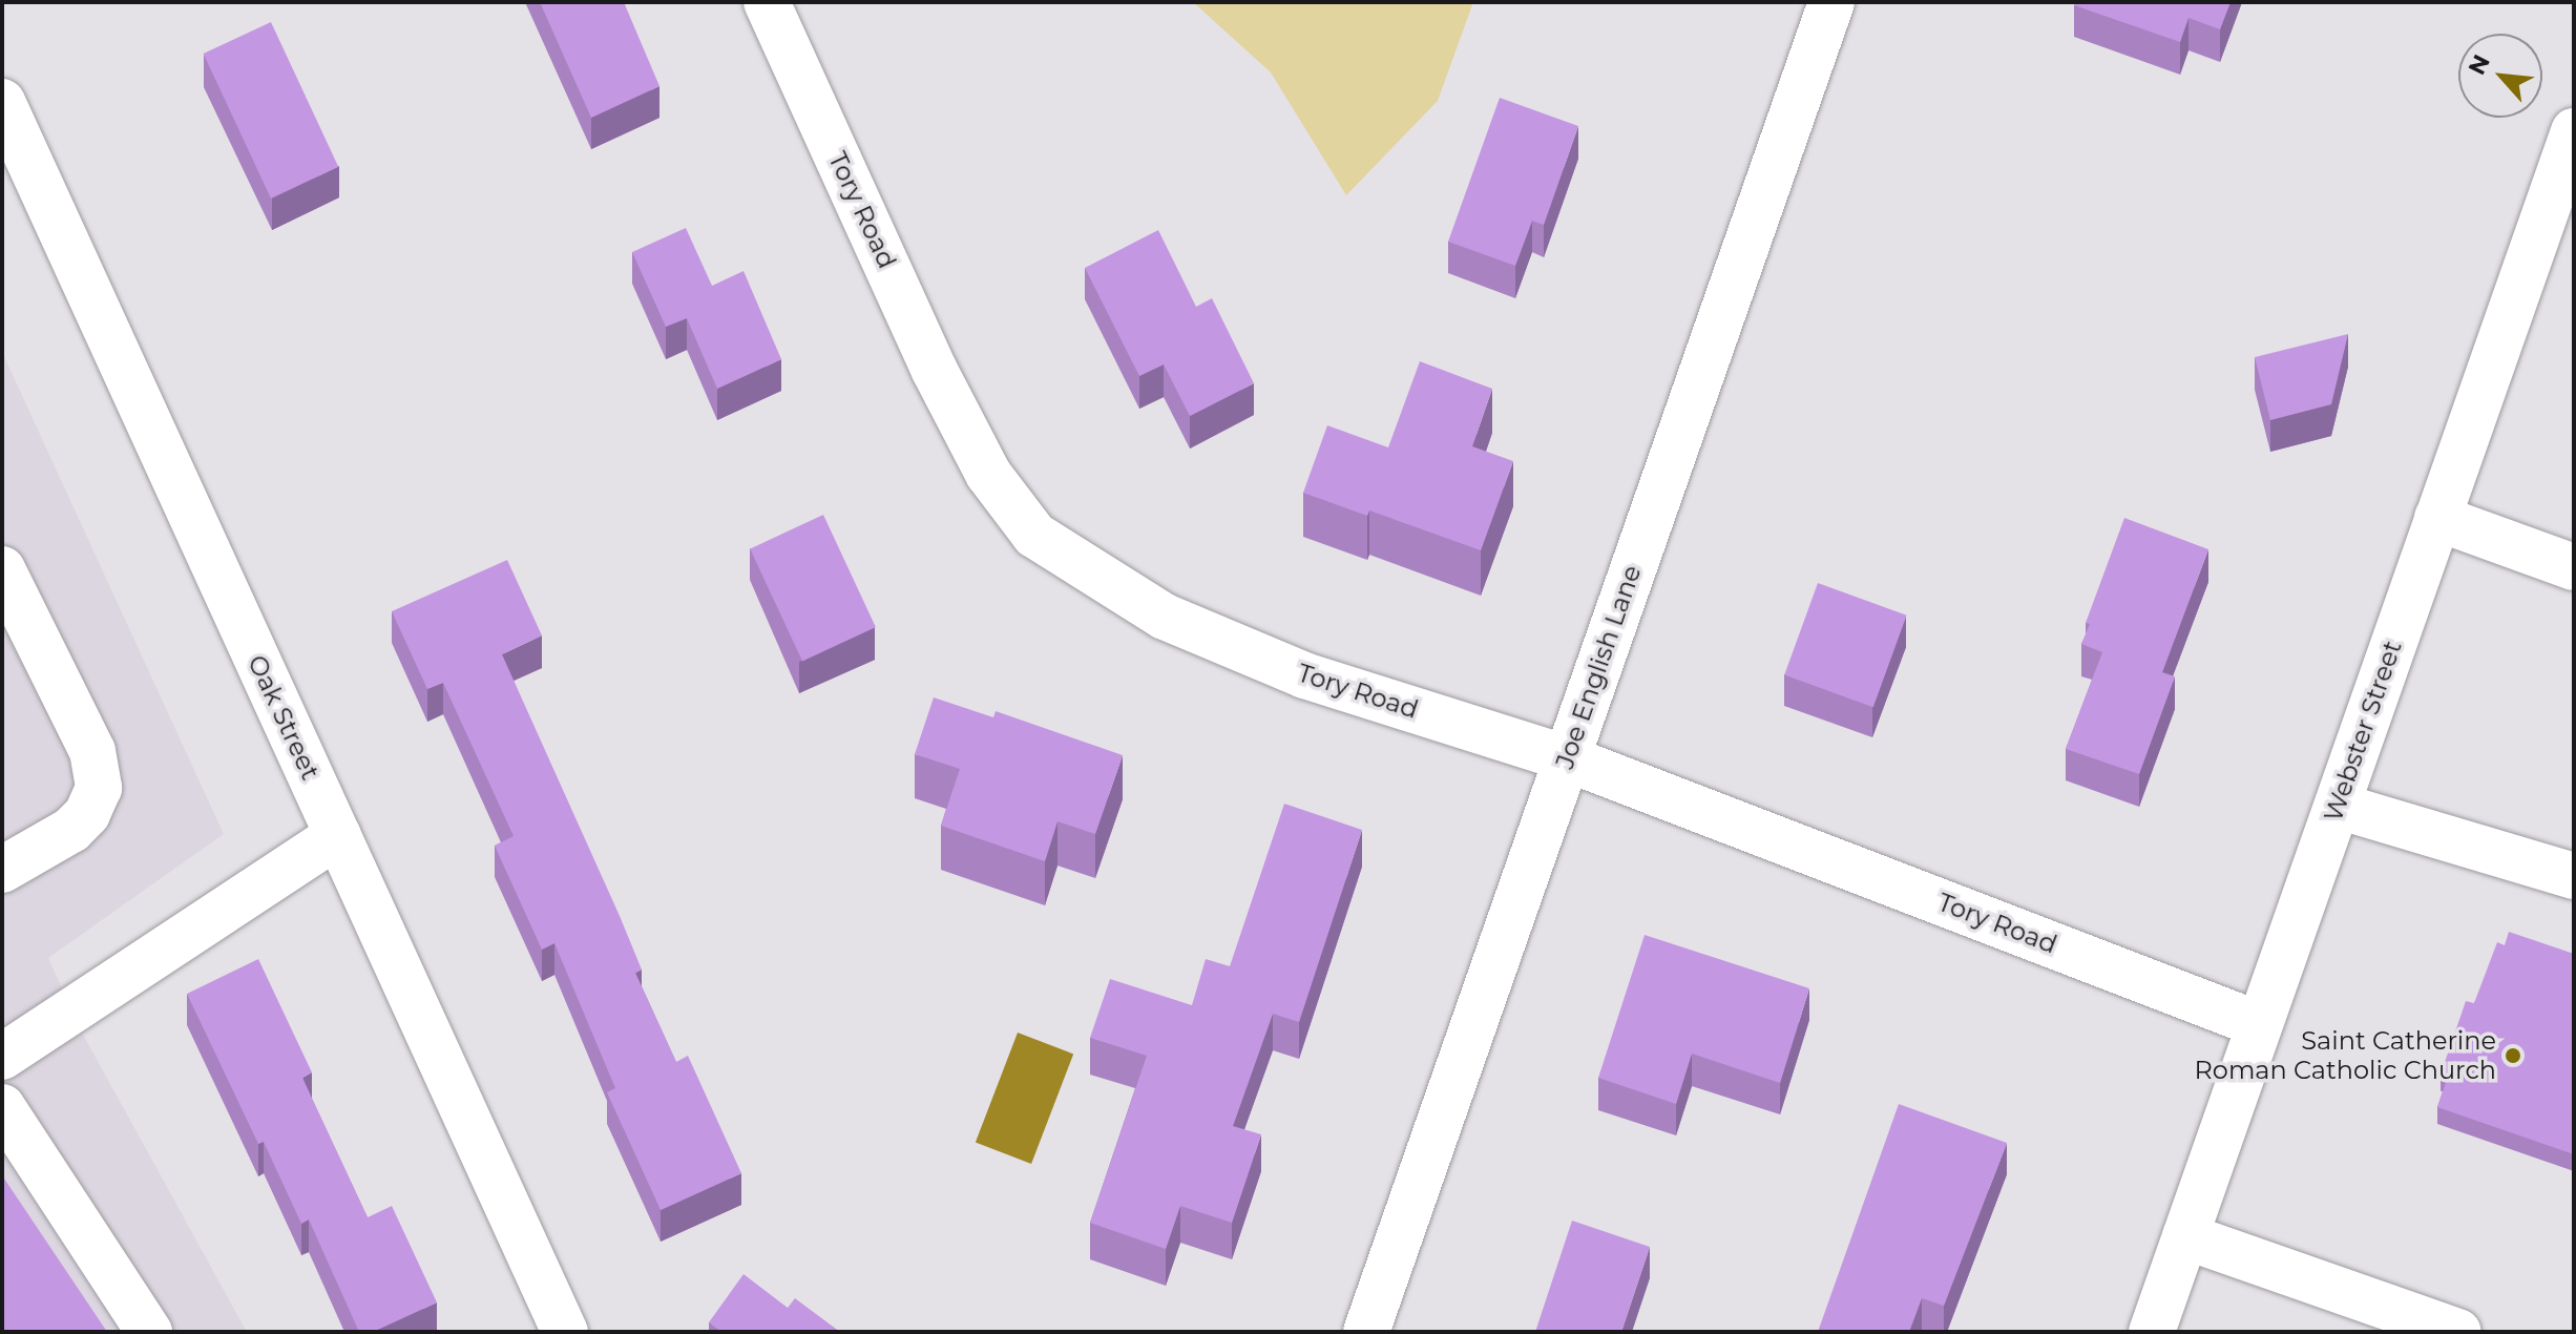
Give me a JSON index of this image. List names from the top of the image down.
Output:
{
  "streets": {
    "street": [
      "Tory Road",
      "Joe English Lane",
      "Oak Street",
      "Webster Street"
    ]
  },
  "crossings": [
    ["Tory Road", "Joe English Lane"],
    ["Tory Road", "Webster Street"]
  ],
  "places": ["Saint Catherine Roman Catholic Church"],
  "north": "top left"
}
